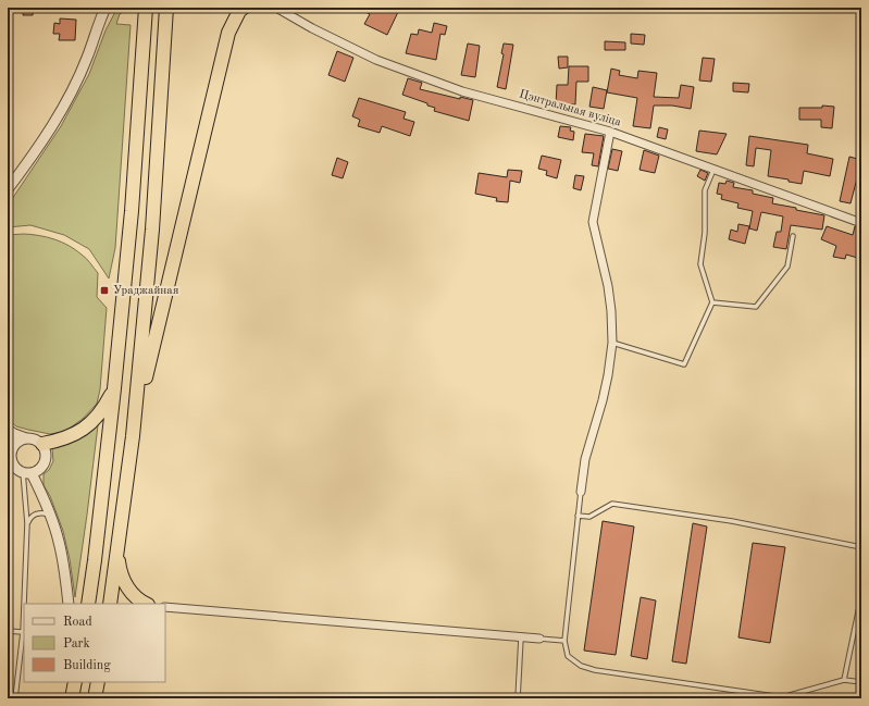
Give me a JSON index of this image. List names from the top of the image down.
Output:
{
  "streets": {
    "street": ["Цэнтральная вуліца"]
  },
  "places": {
    "transit": ["Ураджайная"]
  },
  "legend": ["Road", "Park", "Building"]
}
